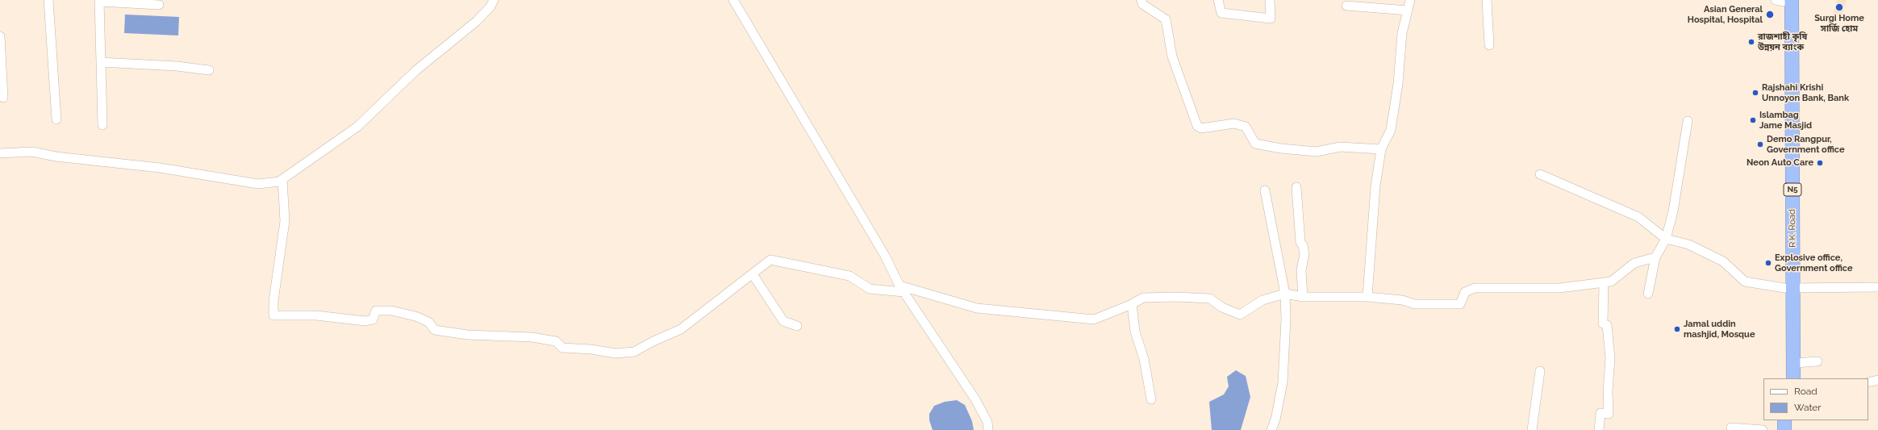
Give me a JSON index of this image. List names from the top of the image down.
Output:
{
  "streets": {
    "highway": ["N5", "R.K. Road"]
  },
  "places": [
    "Surgi Home সার্জি হোম",
    "Asian General Hospital, Hospital",
    "রাজশাহী কৃষি উন্নয়ন ব্যাংক",
    "Rajshahi Krishi Unnoyon Bank, Bank",
    "Islambag Jame Masjid",
    "Demo Rangpur, Government office",
    "Neon Auto Care",
    "Explosive office, Government office",
    "Jamal uddin mashjid, Mosque"
  ],
  "legend": ["Road", "Water"]
}
